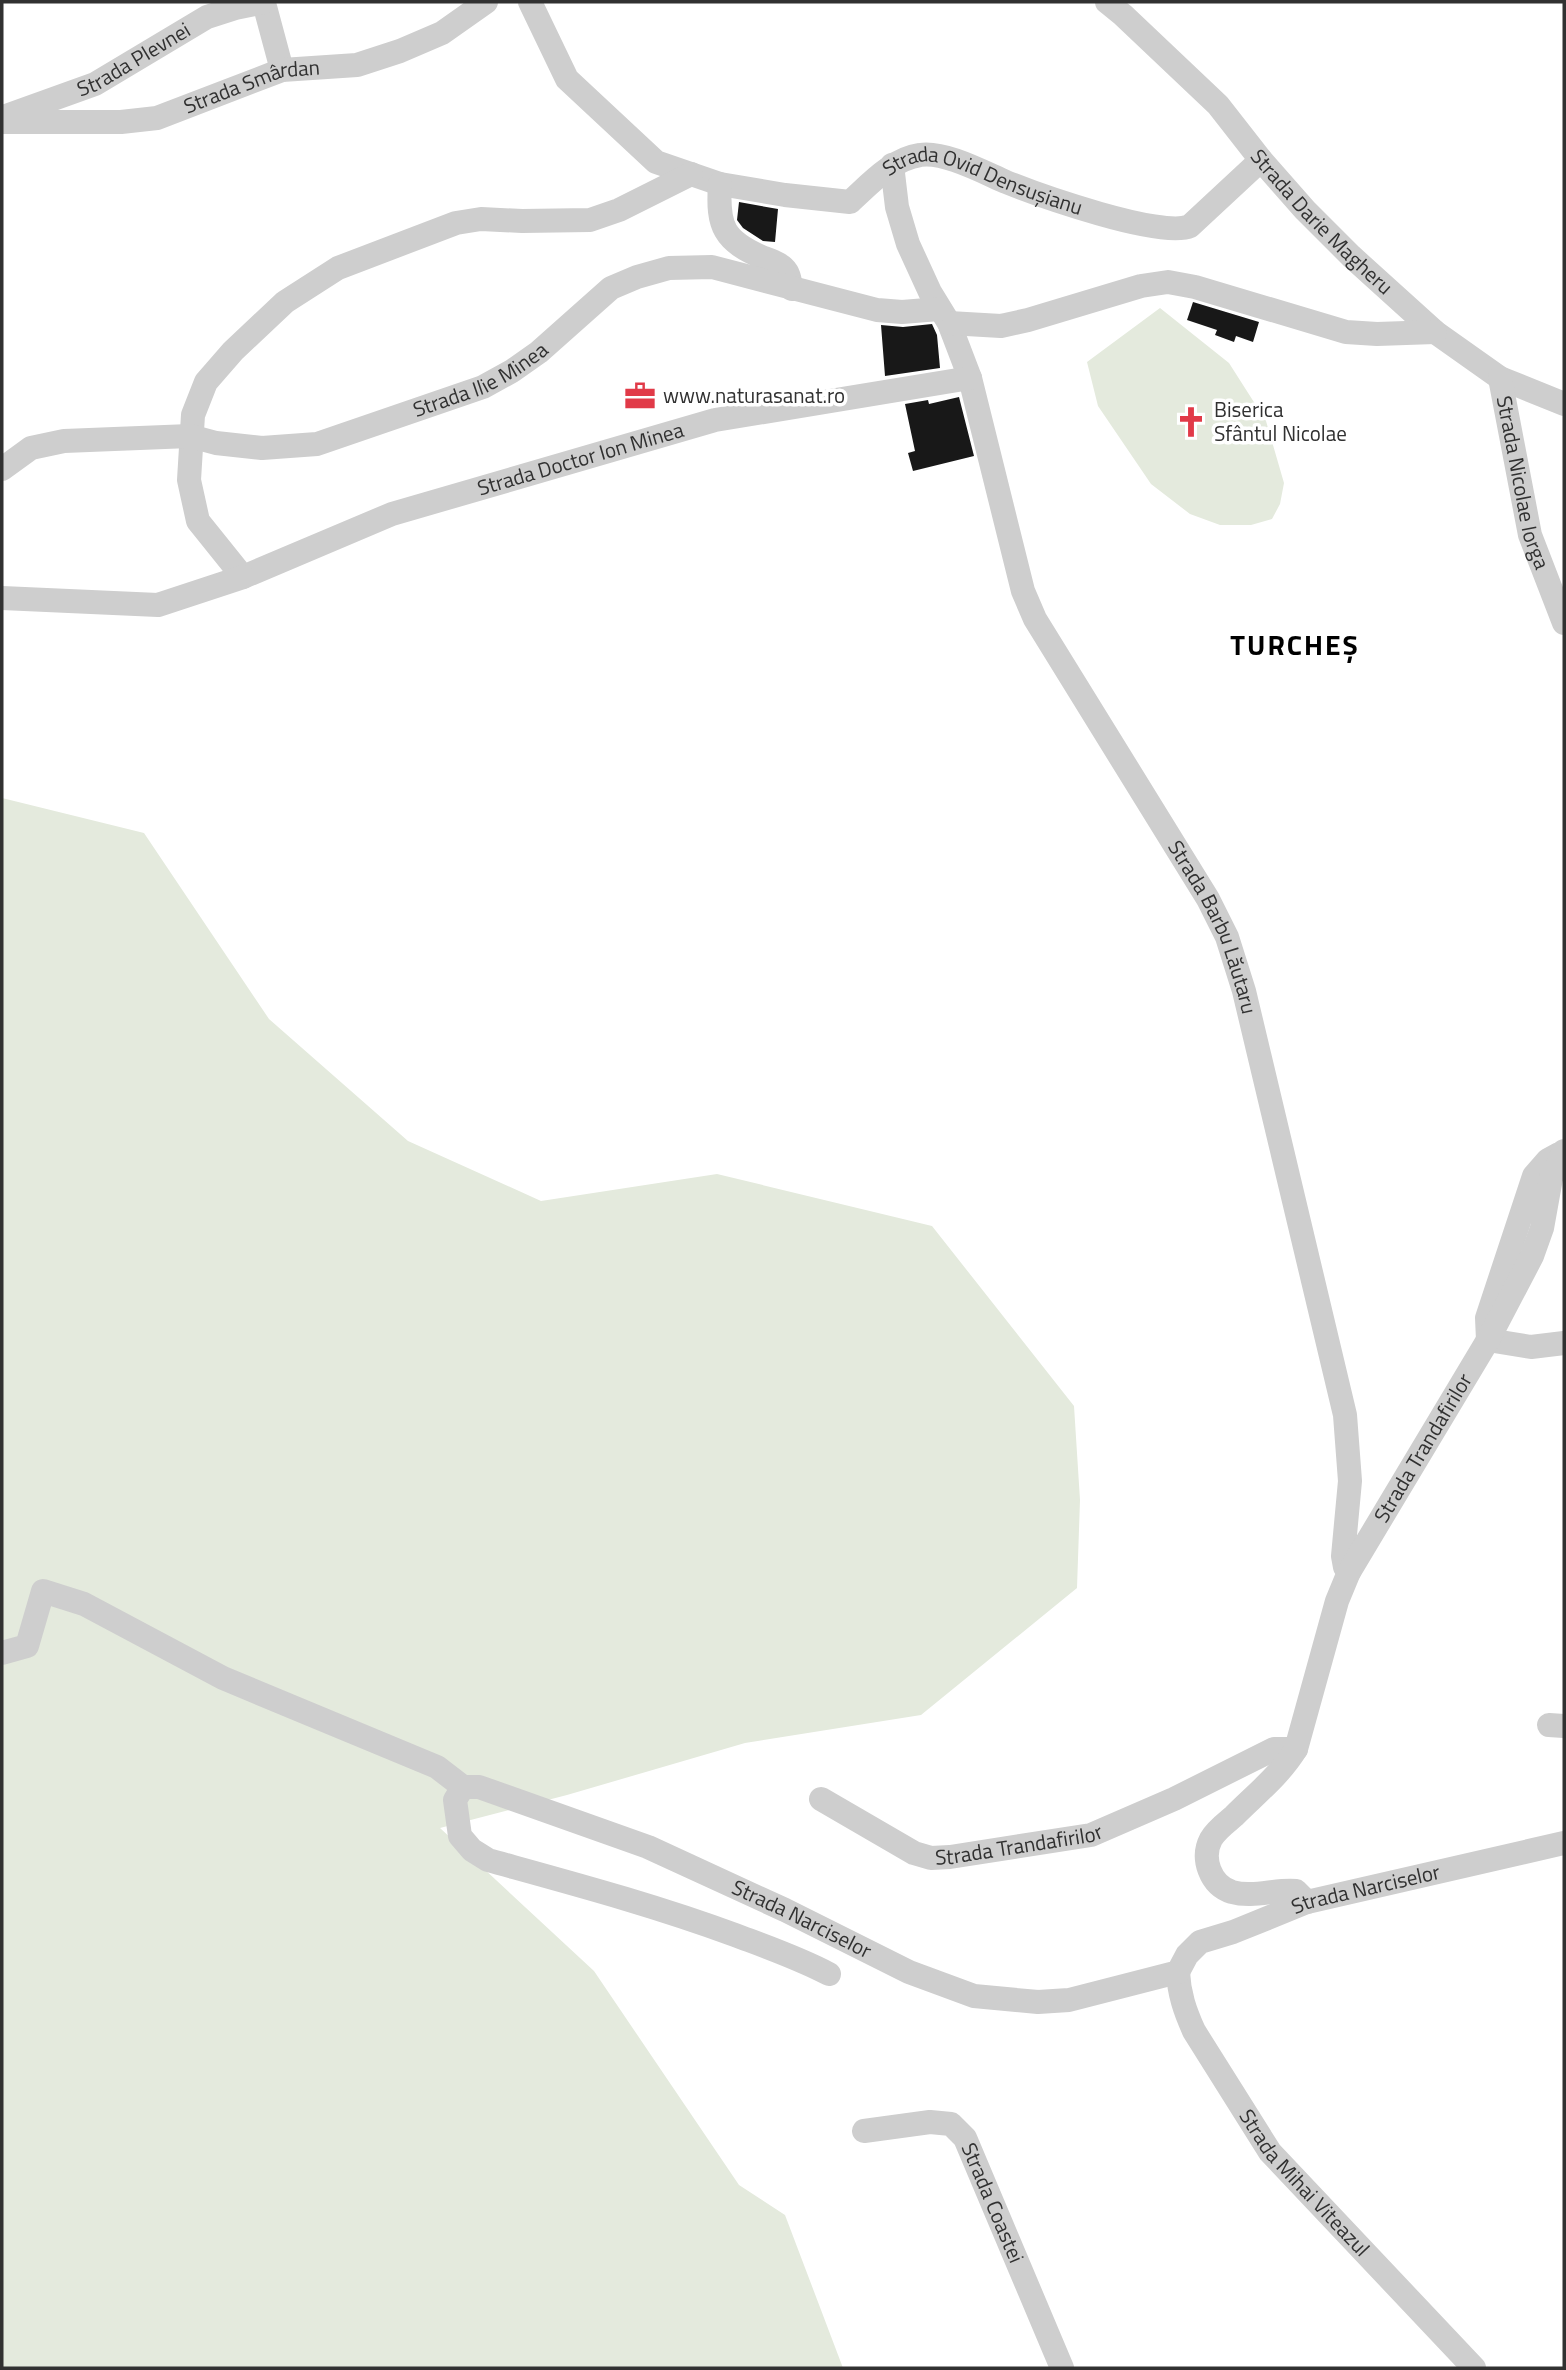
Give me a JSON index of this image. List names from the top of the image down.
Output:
{
  "streets": {
    "street": [
      "Strada Plevnei",
      "Strada Smârdan",
      "Strada Ovid Densușianu",
      "Strada Darie Magheru",
      "Strada Ilie Minea",
      "Strada Doctor Ion Minea",
      "Strada Nicolae Iorga",
      "Strada Barbu Lăutaru",
      "Strada Trandafirilor",
      "Strada Narciselor",
      "Strada Mihai Viteazul",
      "Strada Coastei"
    ]
  },
  "crossings": [
    ["Strada Plevnei", "Strada Smârdan"],
    ["Strada Ovid Densușianu", "Strada Darie Magheru"],
    ["Strada Ovid Densușianu", "Strada Barbu Lăutaru"],
    ["Strada Darie Magheru", "Strada Ilie Minea"],
    ["Strada Darie Magheru", "Strada Nicolae Iorga"],
    ["Strada Ilie Minea", "Strada Barbu Lăutaru"],
    ["Strada Doctor Ion Minea", "Strada Barbu Lăutaru"],
    ["Strada Barbu Lăutaru", "Strada Trandafirilor"],
    ["Strada Trandafirilor", "Strada Narciselor"],
    ["Strada Narciselor", "Strada Mihai Viteazul"]
  ],
  "districts": ["TURCHEȘ"],
  "places": {
    "office": ["www.naturasanat.ro"],
    "church": ["Biserica Sfântul Nicolae"]
  }
}
